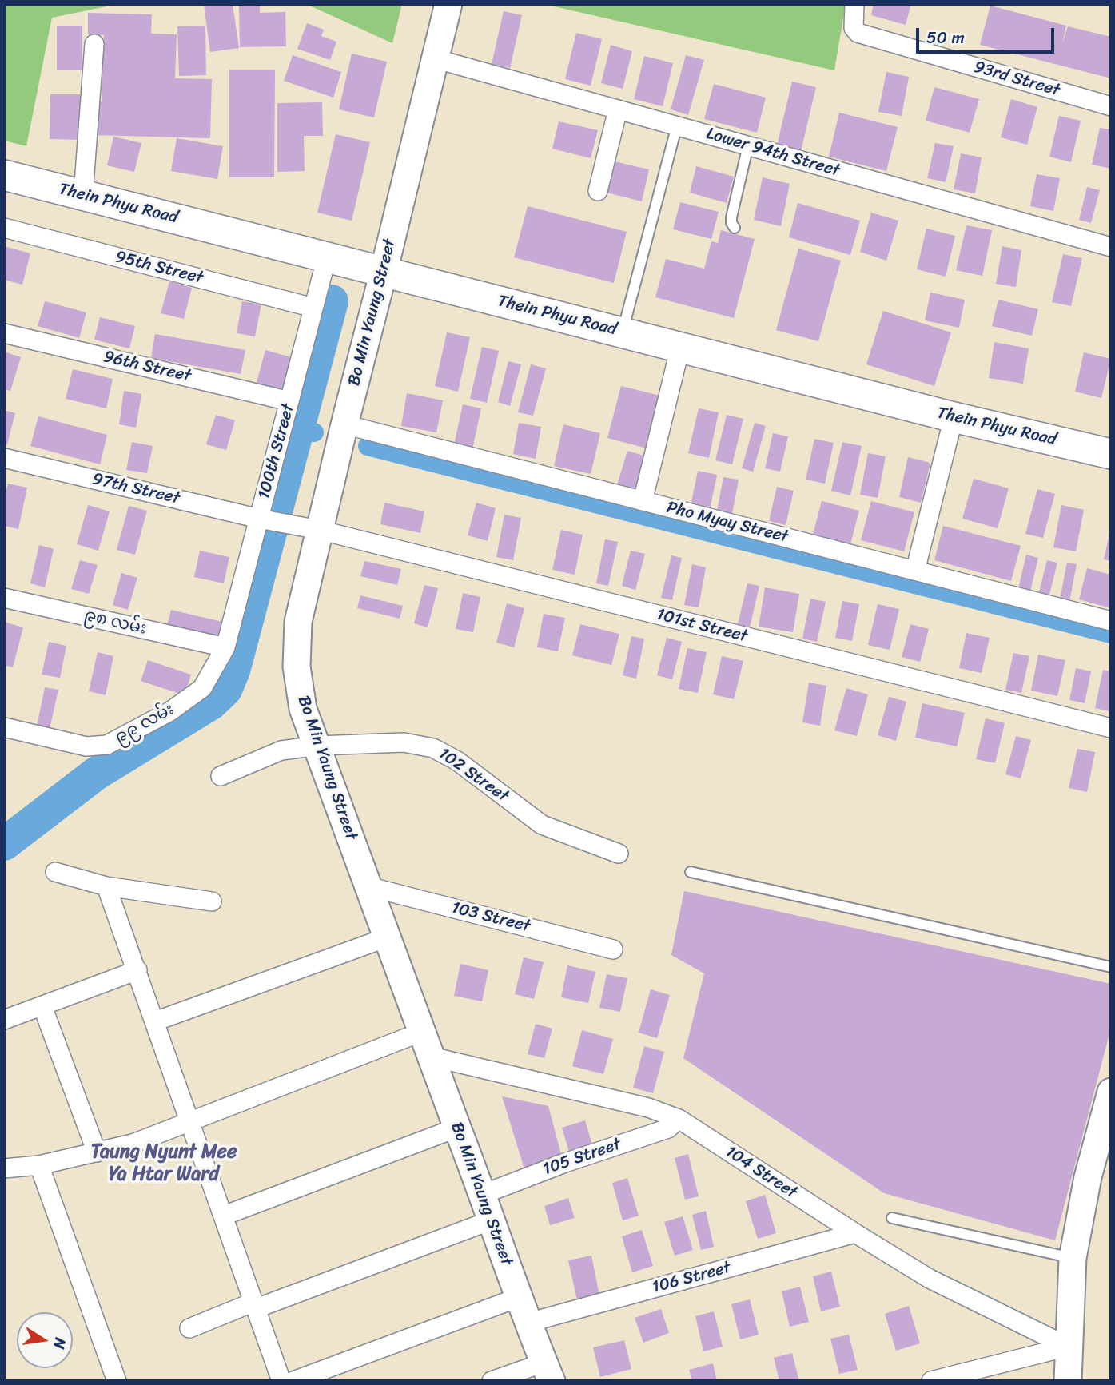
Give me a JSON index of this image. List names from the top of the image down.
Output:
{
  "streets": {
    "main road": ["Thein Phyu Road", "Bo Min Yaung Street"],
    "street": [
      "93rd Street",
      "Lower 94th Street",
      "95th Street",
      "96th Street",
      "100th Street",
      "97th Street",
      "Pho Myay Street",
      "၉၈ လမ်း",
      "101st Street",
      "၉၉ လမ်း",
      "102 Street",
      "103 Street",
      "105 Street",
      "104 Street",
      "106 Street"
    ]
  },
  "crossings": [
    ["Lower 94th Street", "Bo Min Yaung Street"],
    ["Thein Phyu Road", "Bo Min Yaung Street"],
    ["Thein Phyu Road", "100th Street"],
    ["95th Street", "100th Street"],
    ["Bo Min Yaung Street", "Pho Myay Street"],
    ["Bo Min Yaung Street", "101st Street"],
    ["Bo Min Yaung Street", "102 Street"],
    ["Bo Min Yaung Street", "103 Street"],
    ["Bo Min Yaung Street", "105 Street"],
    ["Bo Min Yaung Street", "104 Street"],
    ["Bo Min Yaung Street", "106 Street"],
    ["96th Street", "100th Street"],
    ["100th Street", "97th Street"],
    ["100th Street", "၉၈ လမ်း"],
    ["100th Street", "၉၉ လမ်း"],
    ["97th Street", "101st Street"],
    ["၉၈ လမ်း", "၉၉ လမ်း"],
    ["105 Street", "104 Street"],
    ["104 Street", "106 Street"]
  ],
  "districts": ["Taung Nyunt Mee Ya Htar Ward"],
  "scale_bar": "50 m",
  "north": "right"
}
